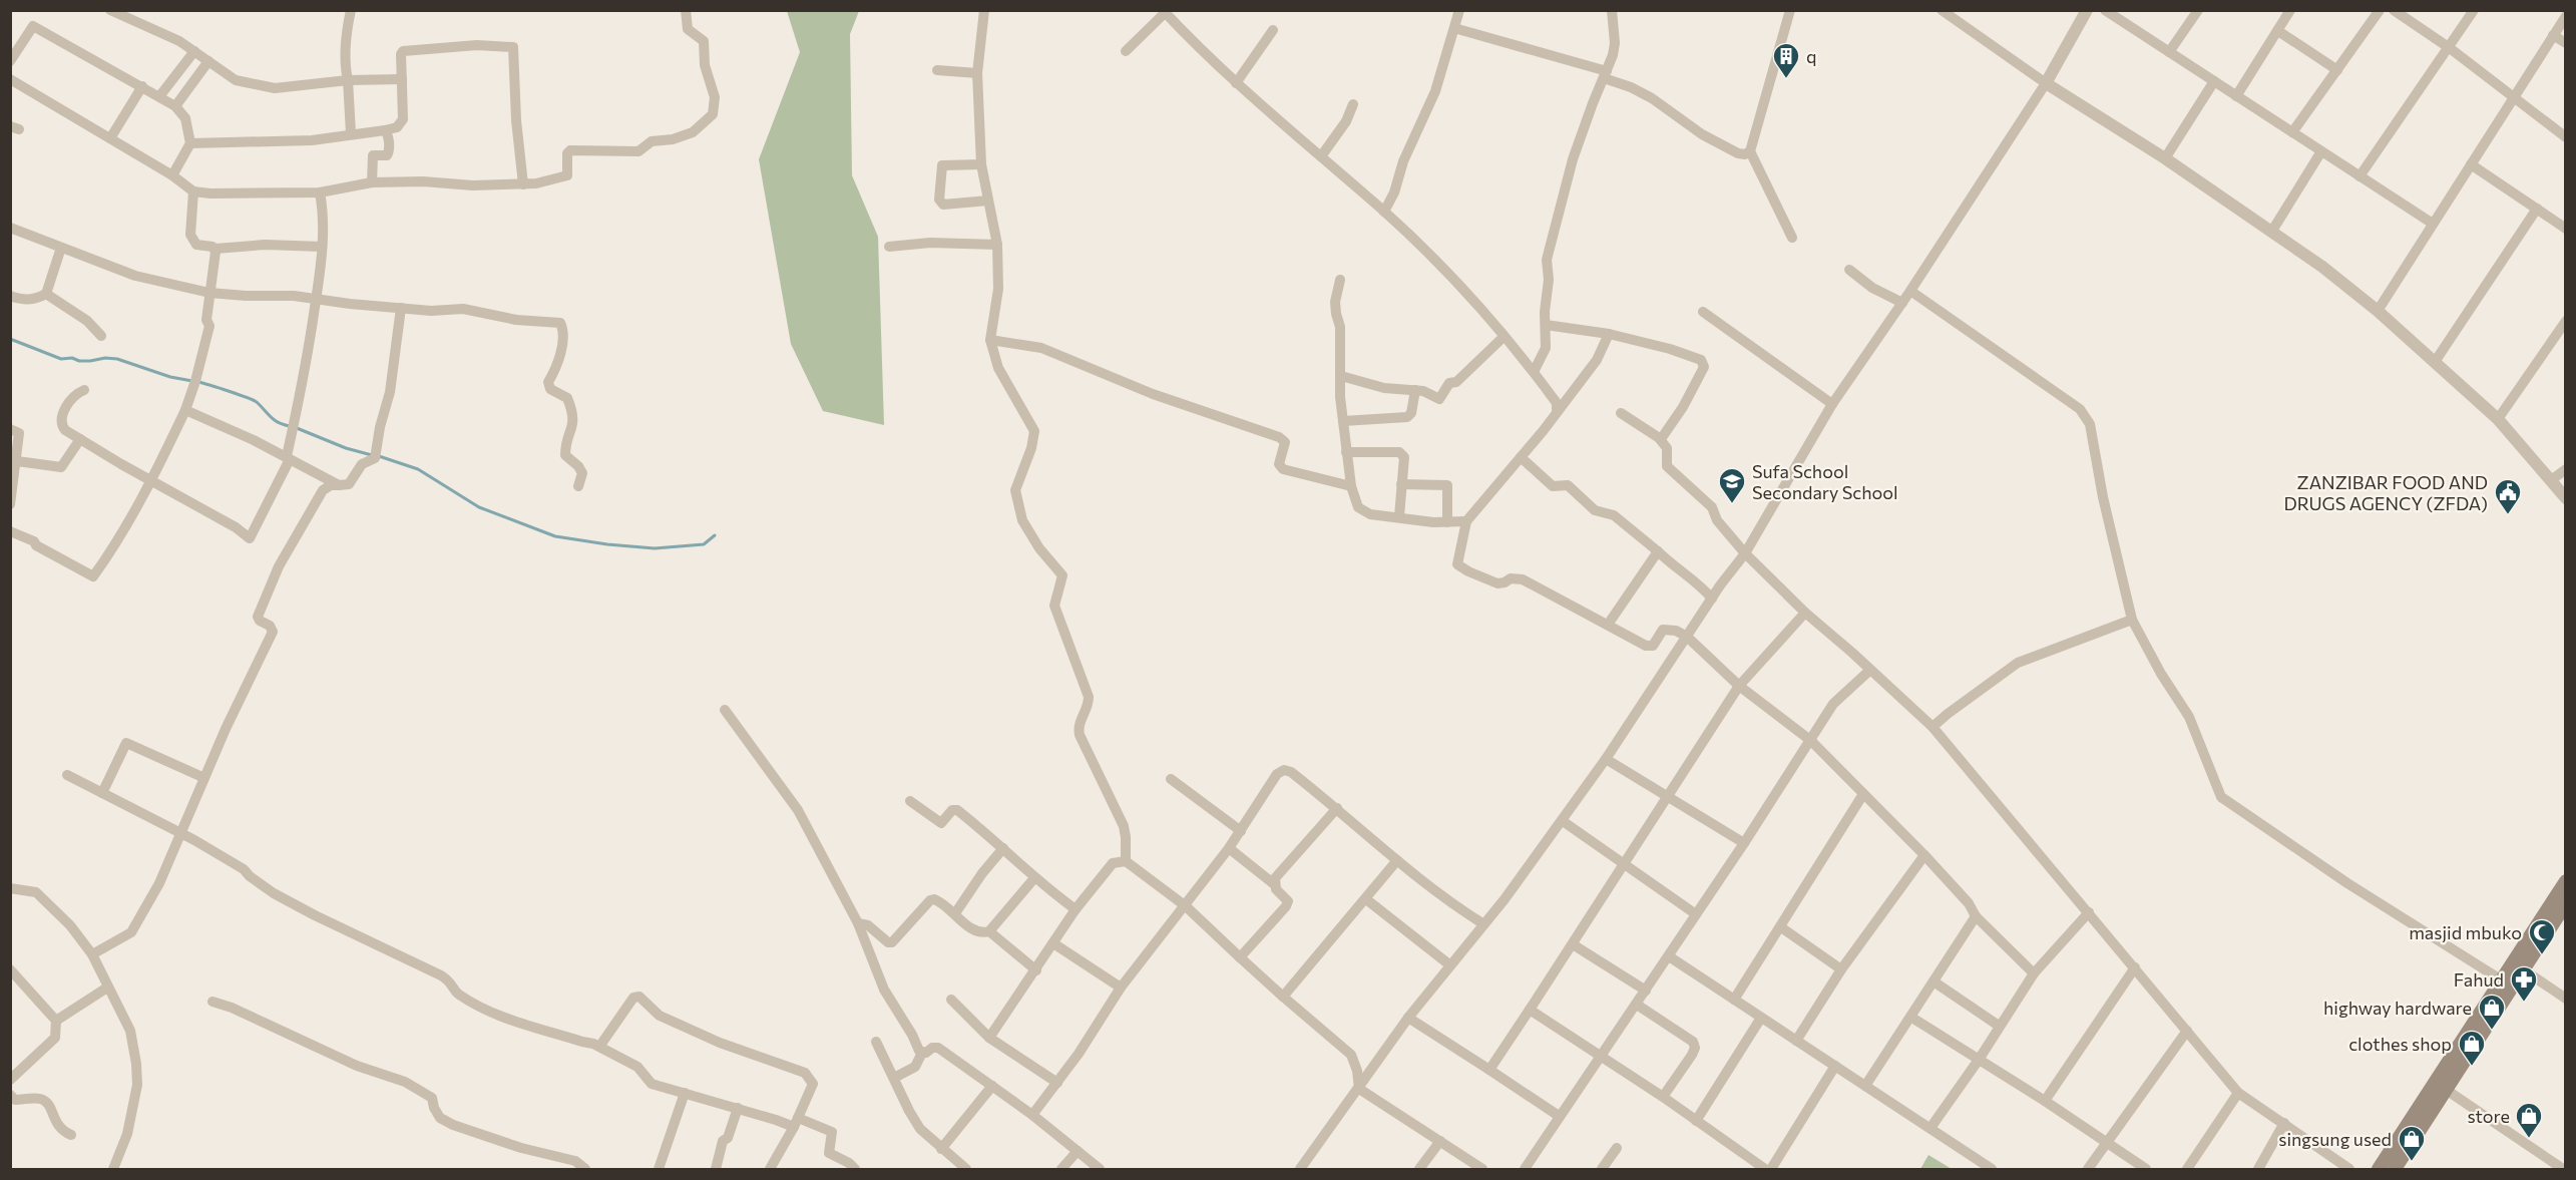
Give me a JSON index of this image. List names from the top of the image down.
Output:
{
  "places": {
    "building": ["q"],
    "school or university": ["Sufa School Secondary School"],
    "public building": ["ZANZIBAR FOOD AND DRUGS AGENCY (ZFDA)"],
    "mosque": ["masjid mbuko"],
    "pharmacy": ["Fahud"],
    "shop": [
      "highway hardware",
      "clothes shop",
      "store",
      "singsung used"
    ]
  }
}
